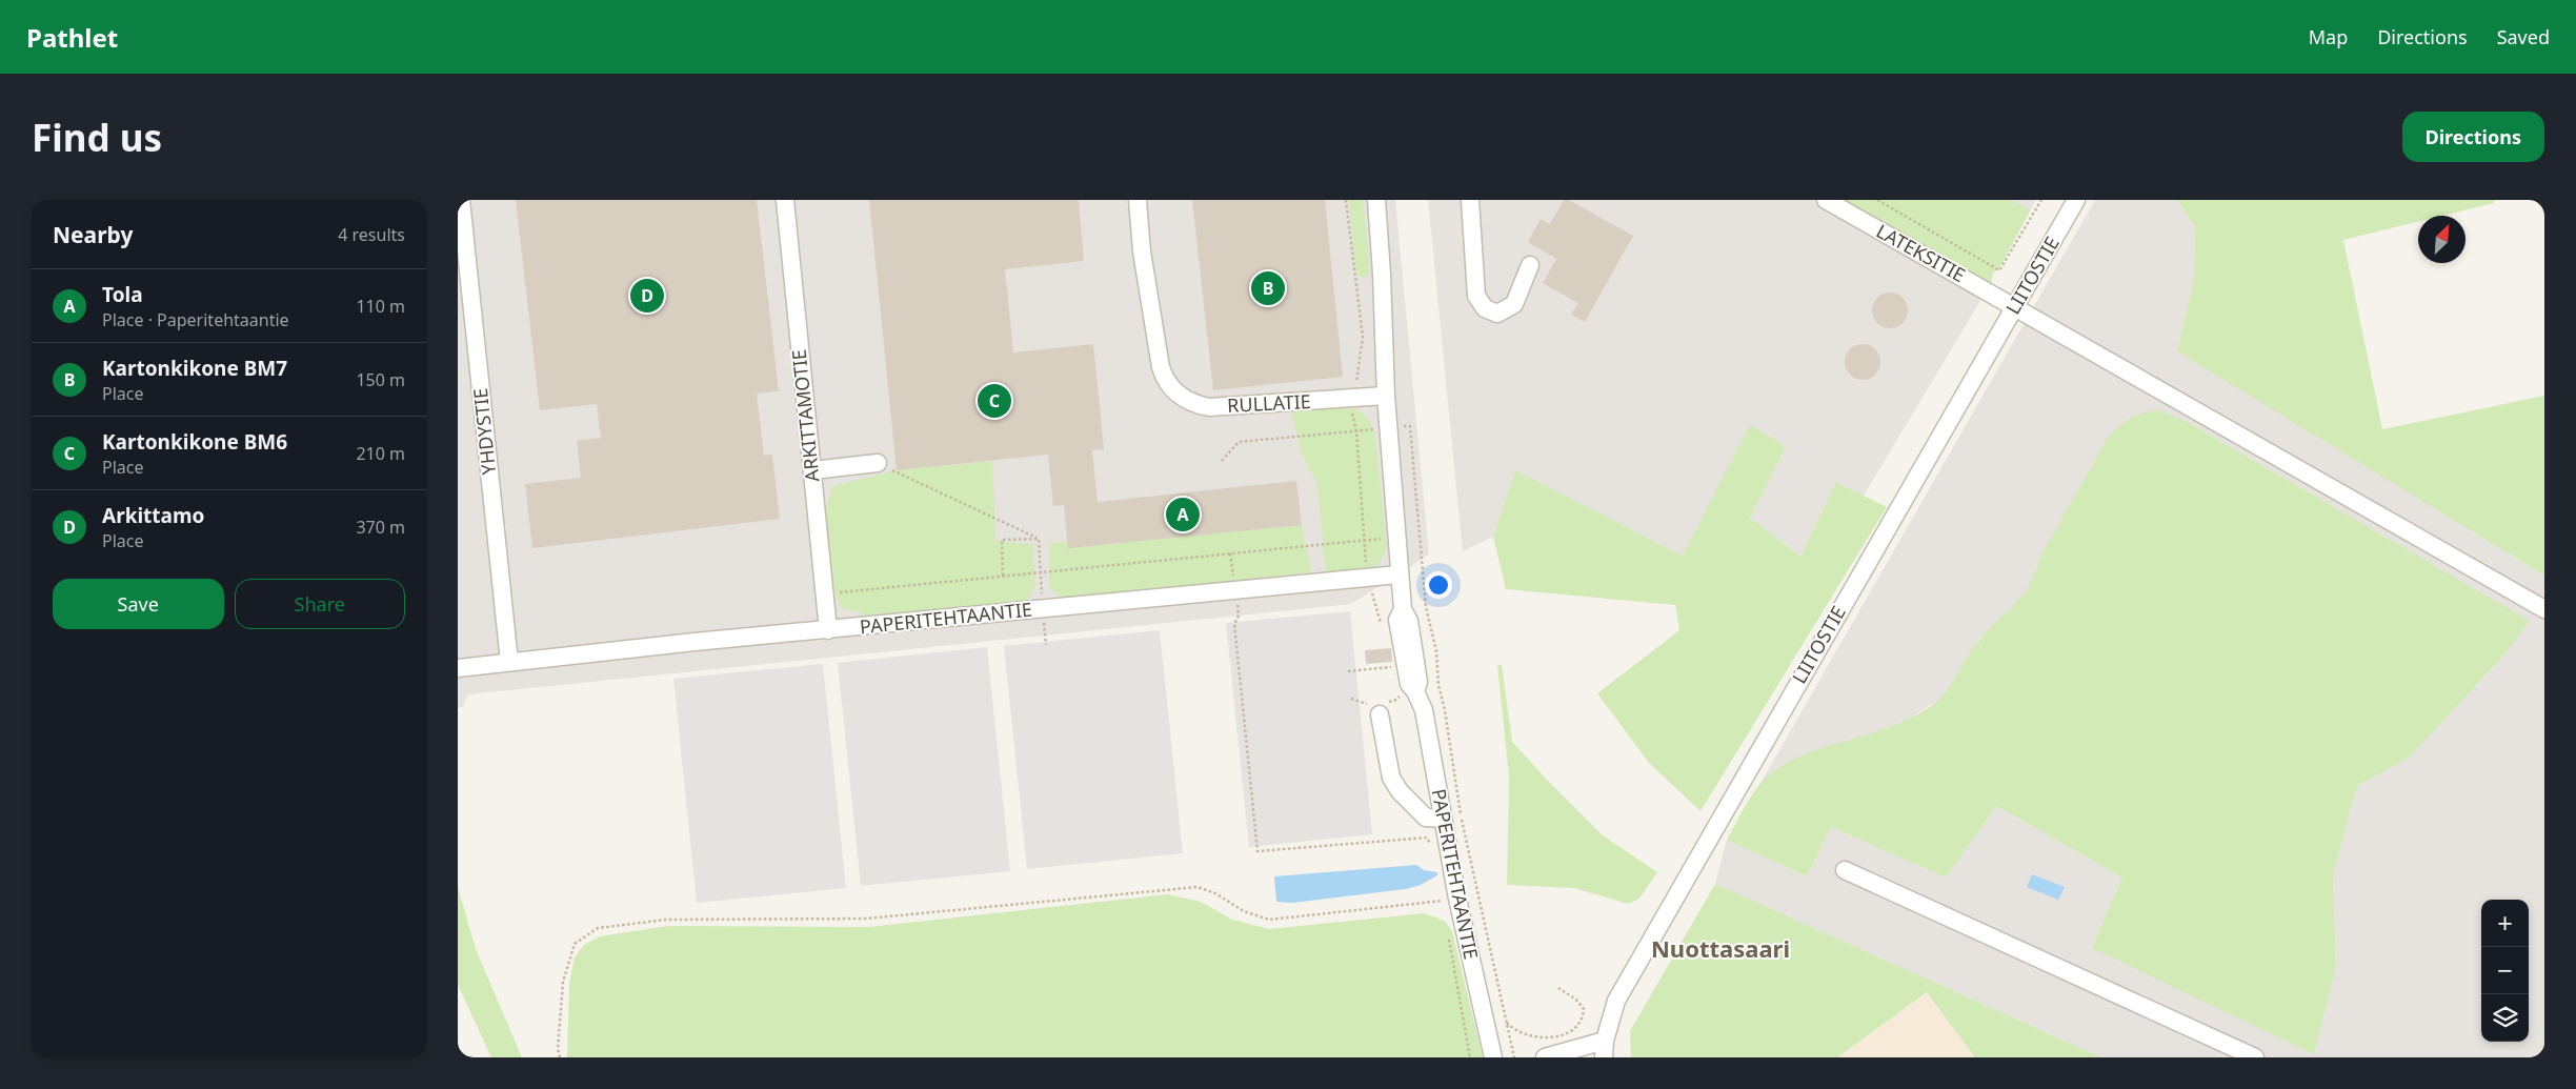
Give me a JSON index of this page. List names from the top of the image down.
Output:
{
  "streets": {
    "street": [
      "LATEKSITIE",
      "LIITOSTIE",
      "RULLATIE",
      "ARKITTAMOTIE",
      "YHDYSTIE",
      "PAPERITEHTAANTIE"
    ]
  },
  "crossings": [
    ["LATEKSITIE", "LIITOSTIE"],
    ["ARKITTAMOTIE", "PAPERITEHTAANTIE"],
    ["YHDYSTIE", "PAPERITEHTAANTIE"]
  ],
  "districts": ["Nuottasaari"],
  "north": "top right",
  "page": {
    "header": "Pathlet",
    "nav": ["Map", "Directions", "Saved"],
    "buttons": [
      "Directions",
      ["Save", "Share"]
    ],
    "title": "Find us",
    "heading": ["Nearby", "4 results"],
    "list": [
      {
        "mark": "A",
        "name": "Tola",
        "note": "Place · Paperitehtaantie",
        "value": "110 m"
      },
      {
        "mark": "B",
        "name": "Kartonkikone BM7",
        "note": "Place",
        "value": "150 m"
      },
      {
        "mark": "C",
        "name": "Kartonkikone BM6",
        "note": "Place",
        "value": "210 m"
      },
      {
        "mark": "D",
        "name": "Arkittamo",
        "note": "Place",
        "value": "370 m"
      }
    ],
    "pins": [
      "B",
      "D",
      "C",
      "A"
    ],
    "map_buttons": ["+", "−"]
  }
}
